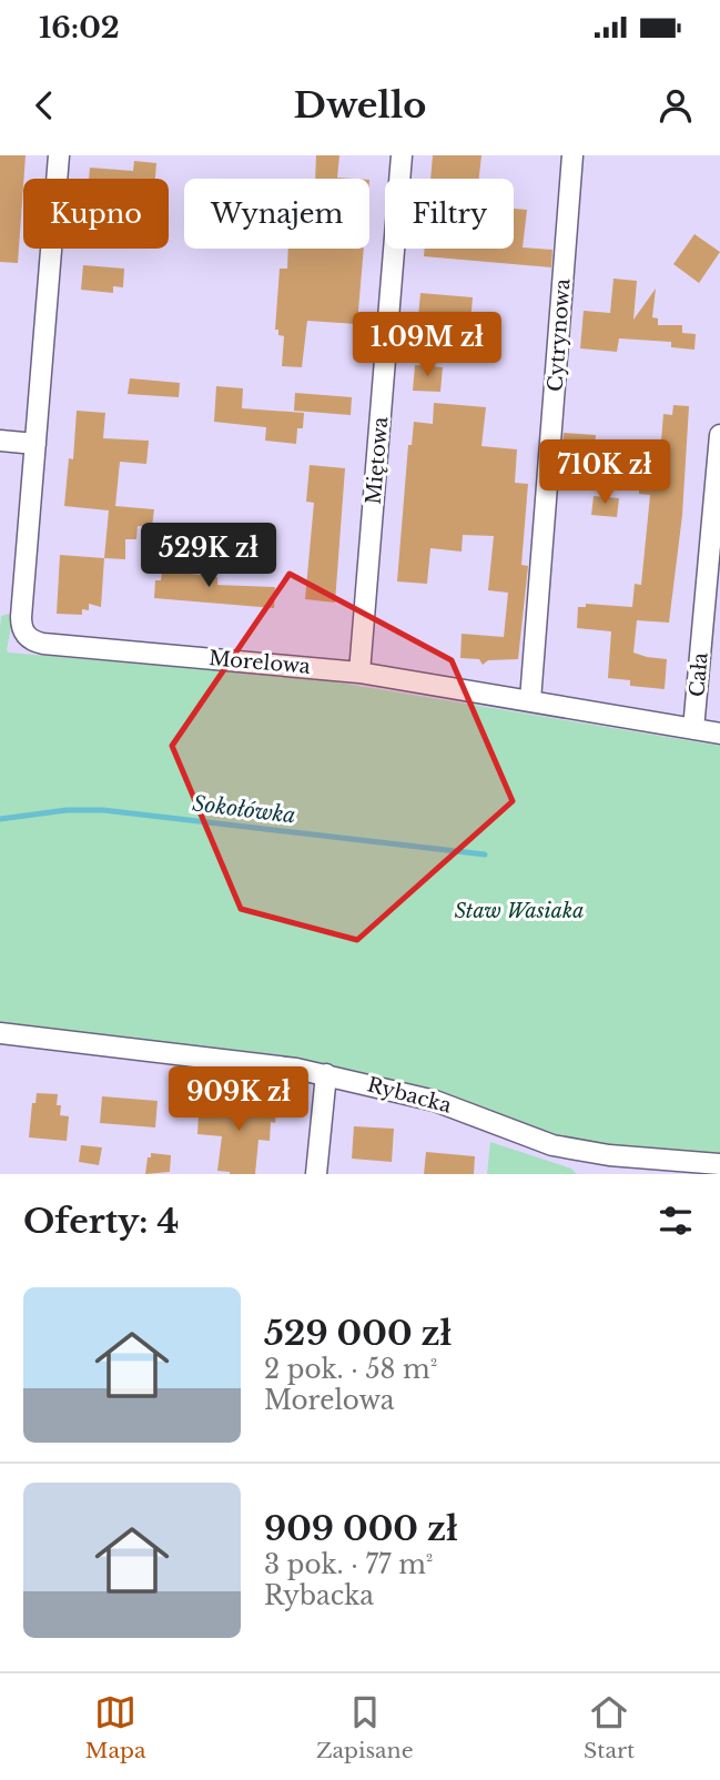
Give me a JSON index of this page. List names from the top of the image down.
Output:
{
  "streets": {
    "street": [
      "Cytrynowa",
      "Miętowa",
      "Morelowa",
      "Cała",
      "Rybacka"
    ]
  },
  "crossings": [
    ["Cytrynowa", "Morelowa"],
    ["Miętowa", "Morelowa"],
    ["Morelowa", "Cała"]
  ],
  "water": ["Sokołówka"],
  "parks": ["Staw Wasiaka"],
  "page": {
    "status": "16:02",
    "header": "Dwello",
    "chip": ["Kupno", "Wynajem", "Filtry"],
    "price": [
      "1.09M zł",
      "710K zł",
      "529K zł",
      "909K zł"
    ],
    "heading": "Oferty: 4",
    "list": [
      {
        "name": "529 000 zł",
        "note": "2 pok. · 58 m² · Morelowa"
      },
      {
        "name": "909 000 zł",
        "note": "3 pok. · 77 m² · Rybacka"
      }
    ],
    "tabs": ["Mapa", "Zapisane", "Start"]
  }
}
